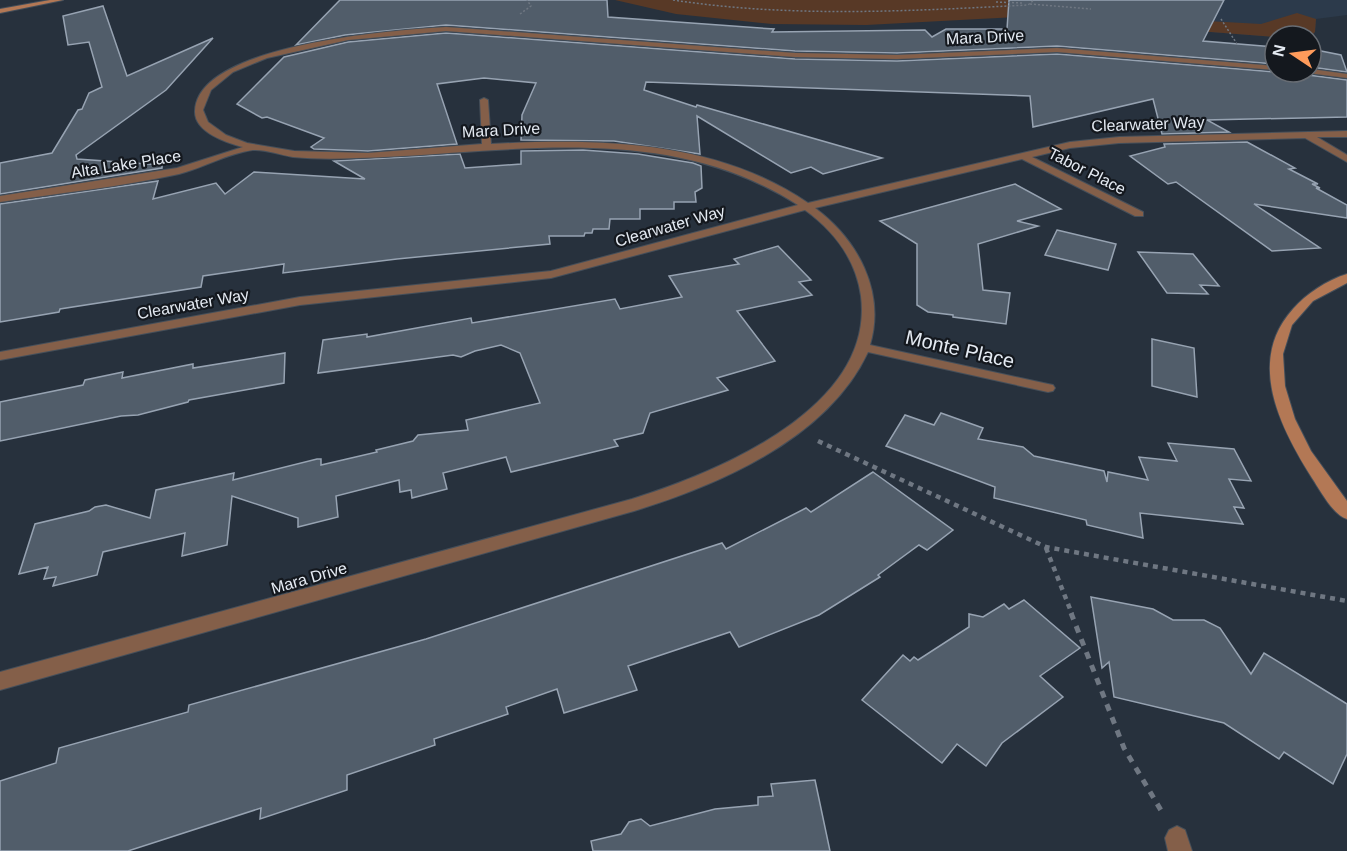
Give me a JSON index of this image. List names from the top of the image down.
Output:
{
  "streets": {
    "street": [
      "Mara Drive",
      "Clearwater Way",
      "Alta Lake Place",
      "Tabor Place",
      "Monte Place"
    ]
  },
  "crossings": [
    ["Mara Drive", "Clearwater Way"],
    ["Mara Drive", "Alta Lake Place"],
    ["Mara Drive", "Monte Place"],
    ["Clearwater Way", "Tabor Place"]
  ],
  "north": "left"
}
